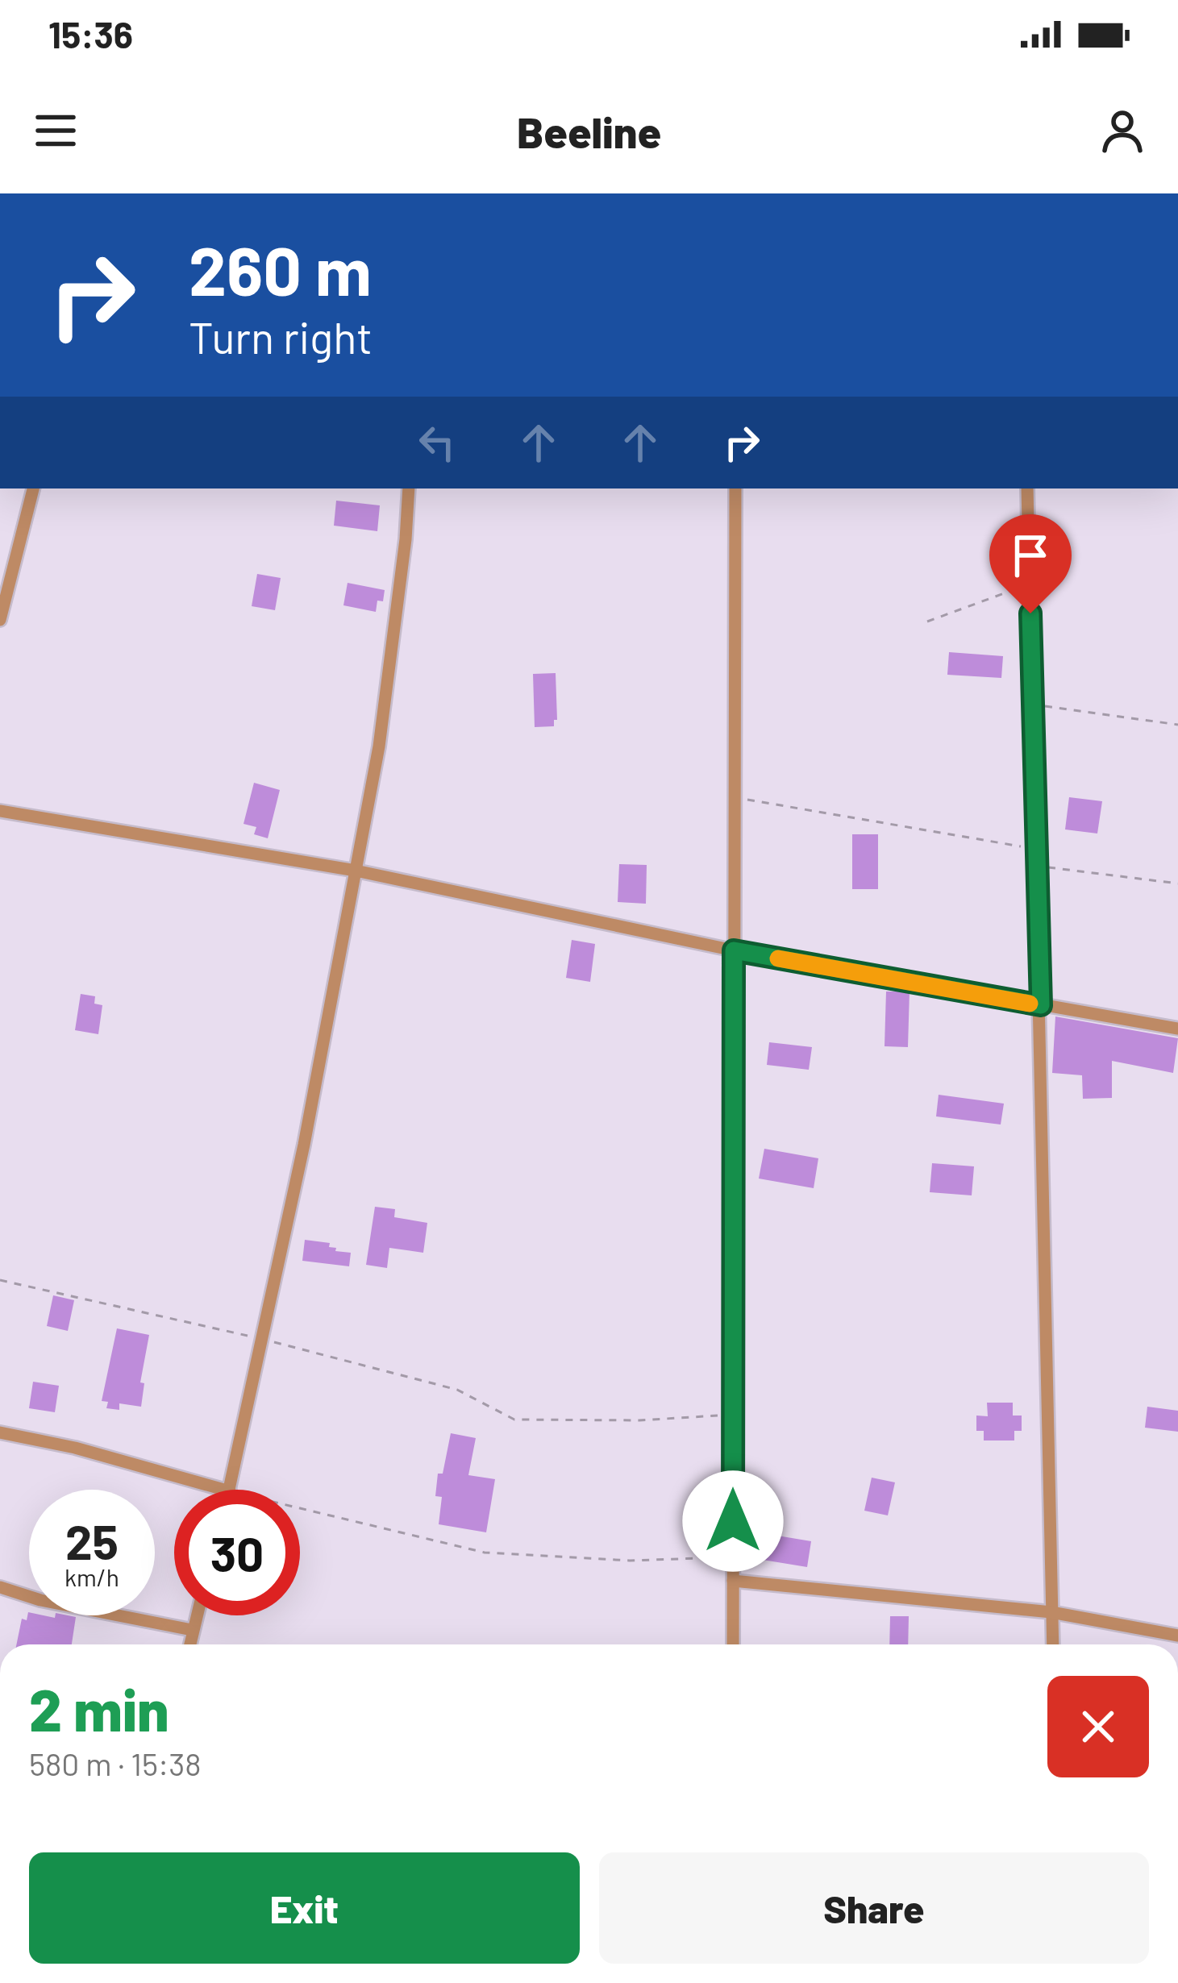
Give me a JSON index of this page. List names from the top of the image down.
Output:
{
  "page": {
    "status": "15:36",
    "header": "Beeline",
    "turn": ["260 m", "Turn right"],
    "speed": "25 km/h",
    "limit": "30",
    "heading": ["2 min", "580 m · 15:38"],
    "buttons": ["Exit", "Share"]
  }
}
